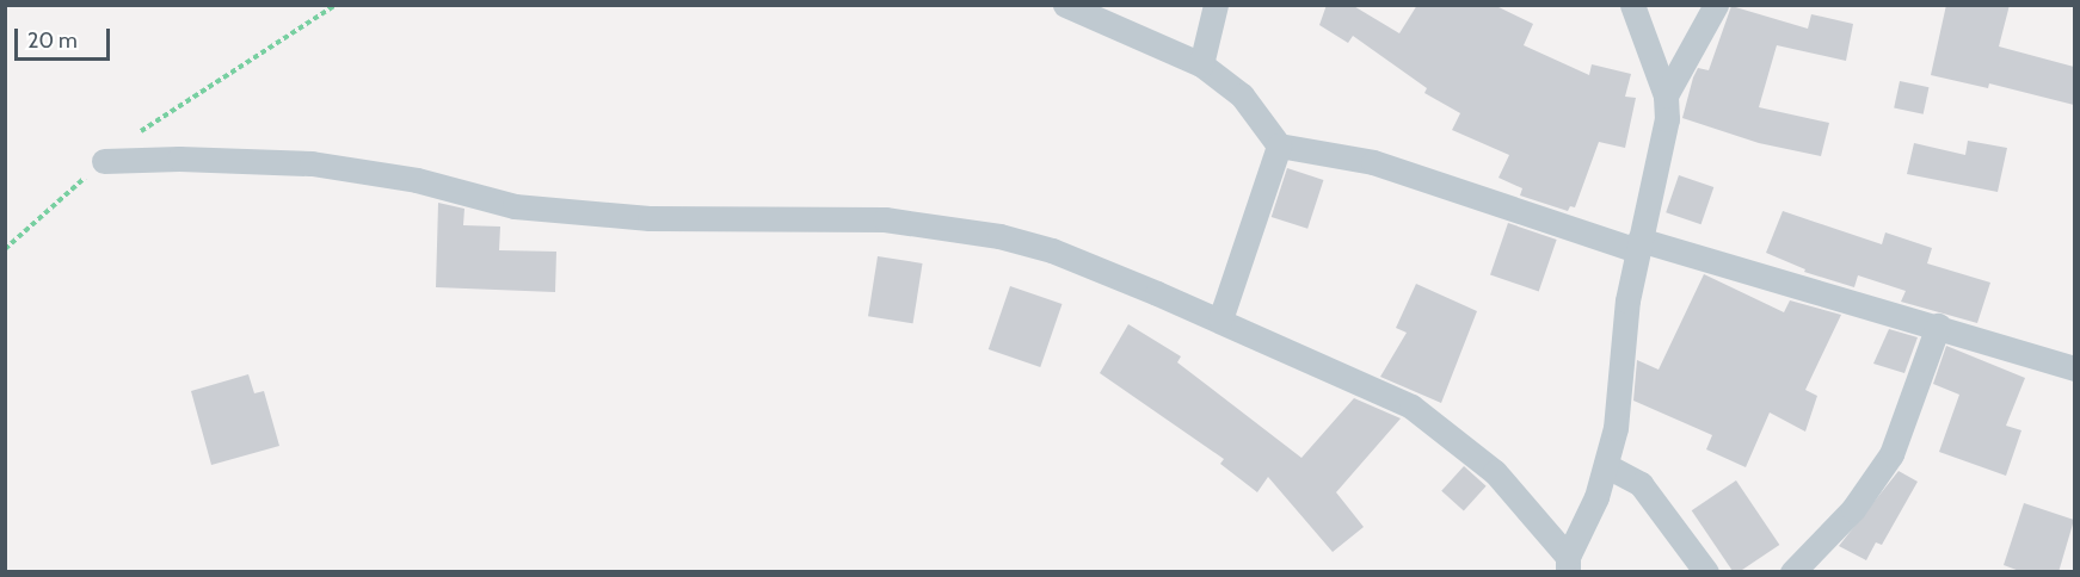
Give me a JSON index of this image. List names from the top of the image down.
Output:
{
  "scale_bar": "20 m"
}
